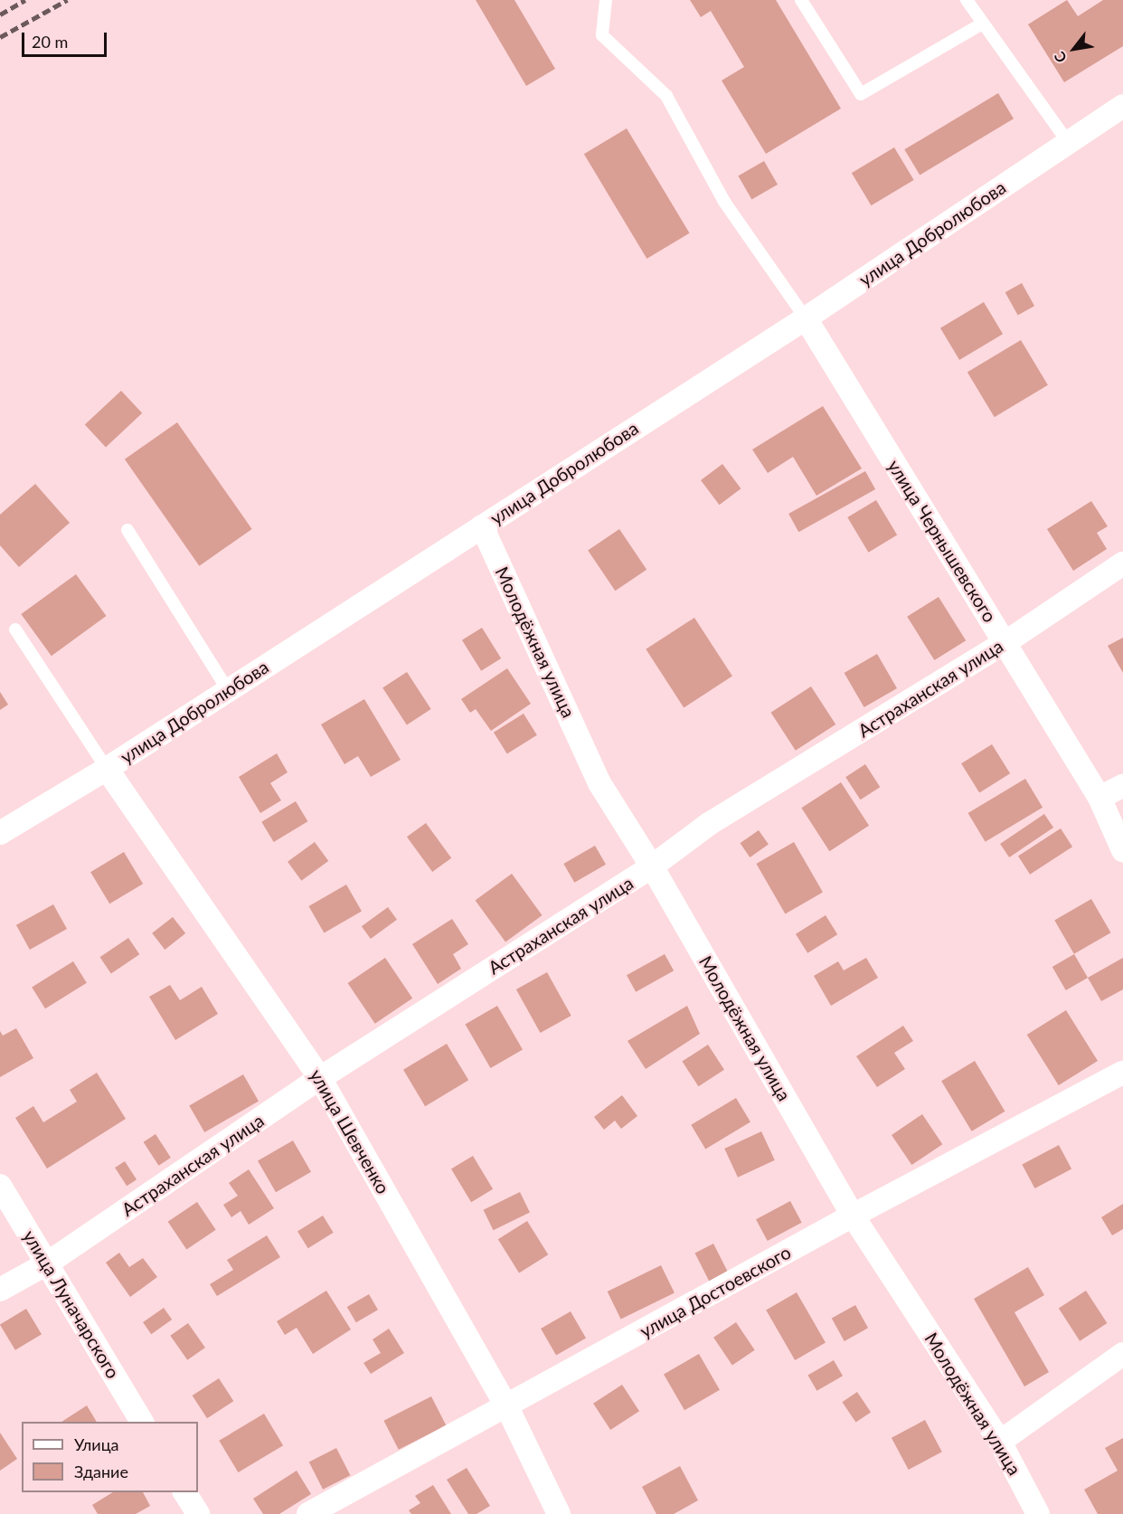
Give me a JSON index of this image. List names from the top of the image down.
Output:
{
  "streets": {
    "street": [
      "улица Добролюбова",
      "улица Чернышевского",
      "Молодёжная улица",
      "Астраханская улица",
      "улица Шевченко",
      "улица Достоевского",
      "улица Луначарского"
    ]
  },
  "crossings": [
    ["улица Добролюбова", "улица Чернышевского"],
    ["улица Добролюбова", "Молодёжная улица"],
    ["улица Добролюбова", "улица Шевченко"],
    ["улица Чернышевского", "Астраханская улица"],
    ["Молодёжная улица", "Астраханская улица"],
    ["Молодёжная улица", "улица Достоевского"],
    ["Астраханская улица", "улица Шевченко"],
    ["Астраханская улица", "улица Луначарского"],
    ["улица Шевченко", "улица Достоевского"]
  ],
  "legend": ["Улица", "Здание"],
  "scale_bar": "20 m",
  "north": "bottom left"
}
